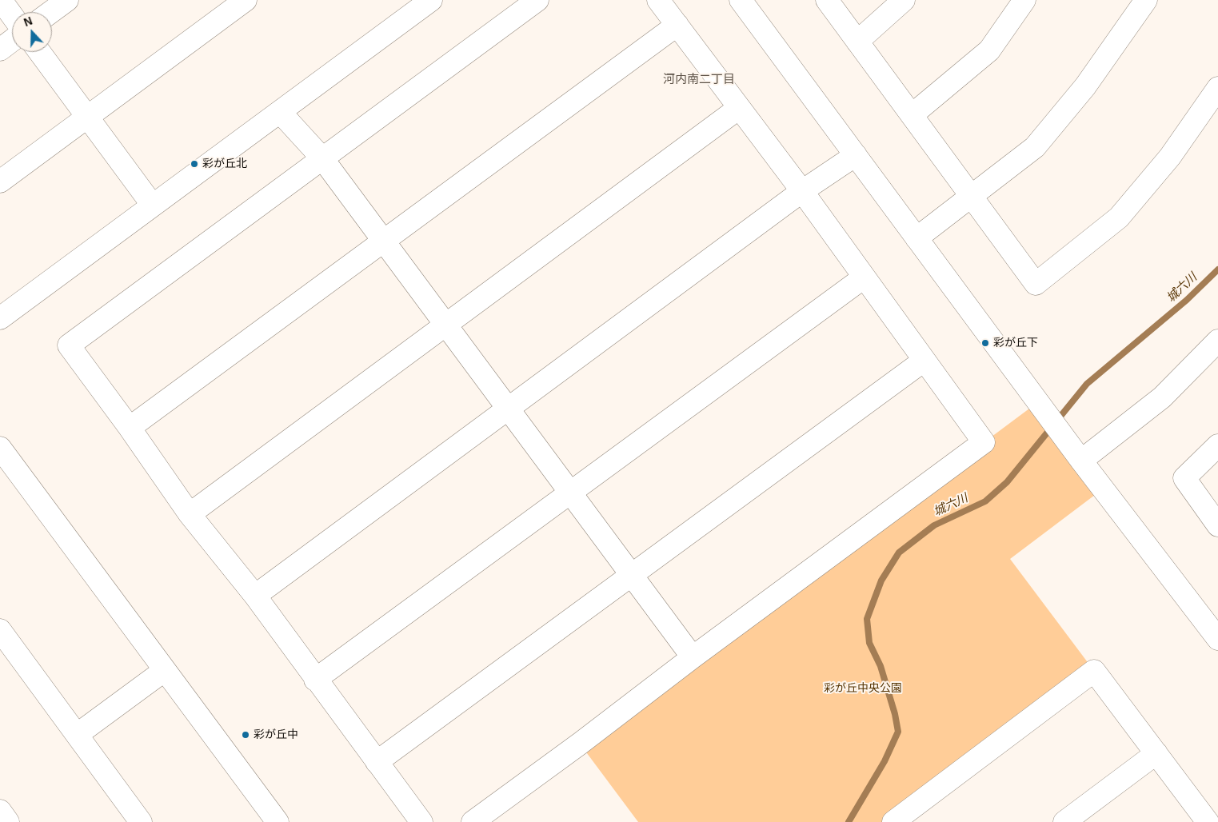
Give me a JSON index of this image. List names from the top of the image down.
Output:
{
  "districts": ["河内南二丁目"],
  "water": ["城六川"],
  "parks": ["彩が丘中央公園"],
  "places": ["彩が丘北", "彩が丘下", "彩が丘中"],
  "north": "top"
}
